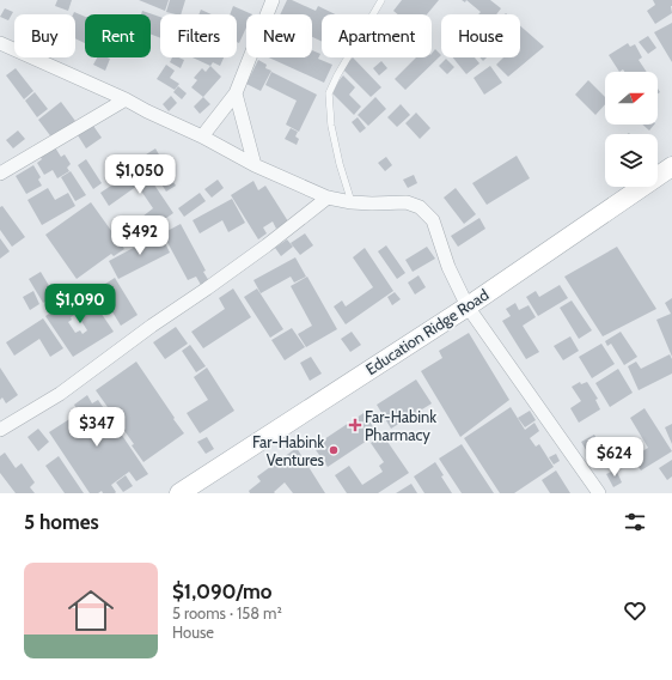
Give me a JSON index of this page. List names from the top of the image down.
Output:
{
  "streets": {
    "main road": ["Education Ridge Road"]
  },
  "places": {
    "health": ["Far-Habink Pharmacy"],
    "other": ["Far-Habink Ventures"]
  },
  "north": "right",
  "page": {
    "chip": [
      "Buy",
      "Rent",
      "Filters",
      "New",
      "Apartment",
      "House"
    ],
    "price": [
      "$1,050",
      "$492",
      "$1,090",
      "$347",
      "$624"
    ],
    "heading": "5 homes",
    "list": [
      {
        "name": "$1,090/mo",
        "note": "5 rooms · 158 m² · House"
      }
    ]
  }
}
